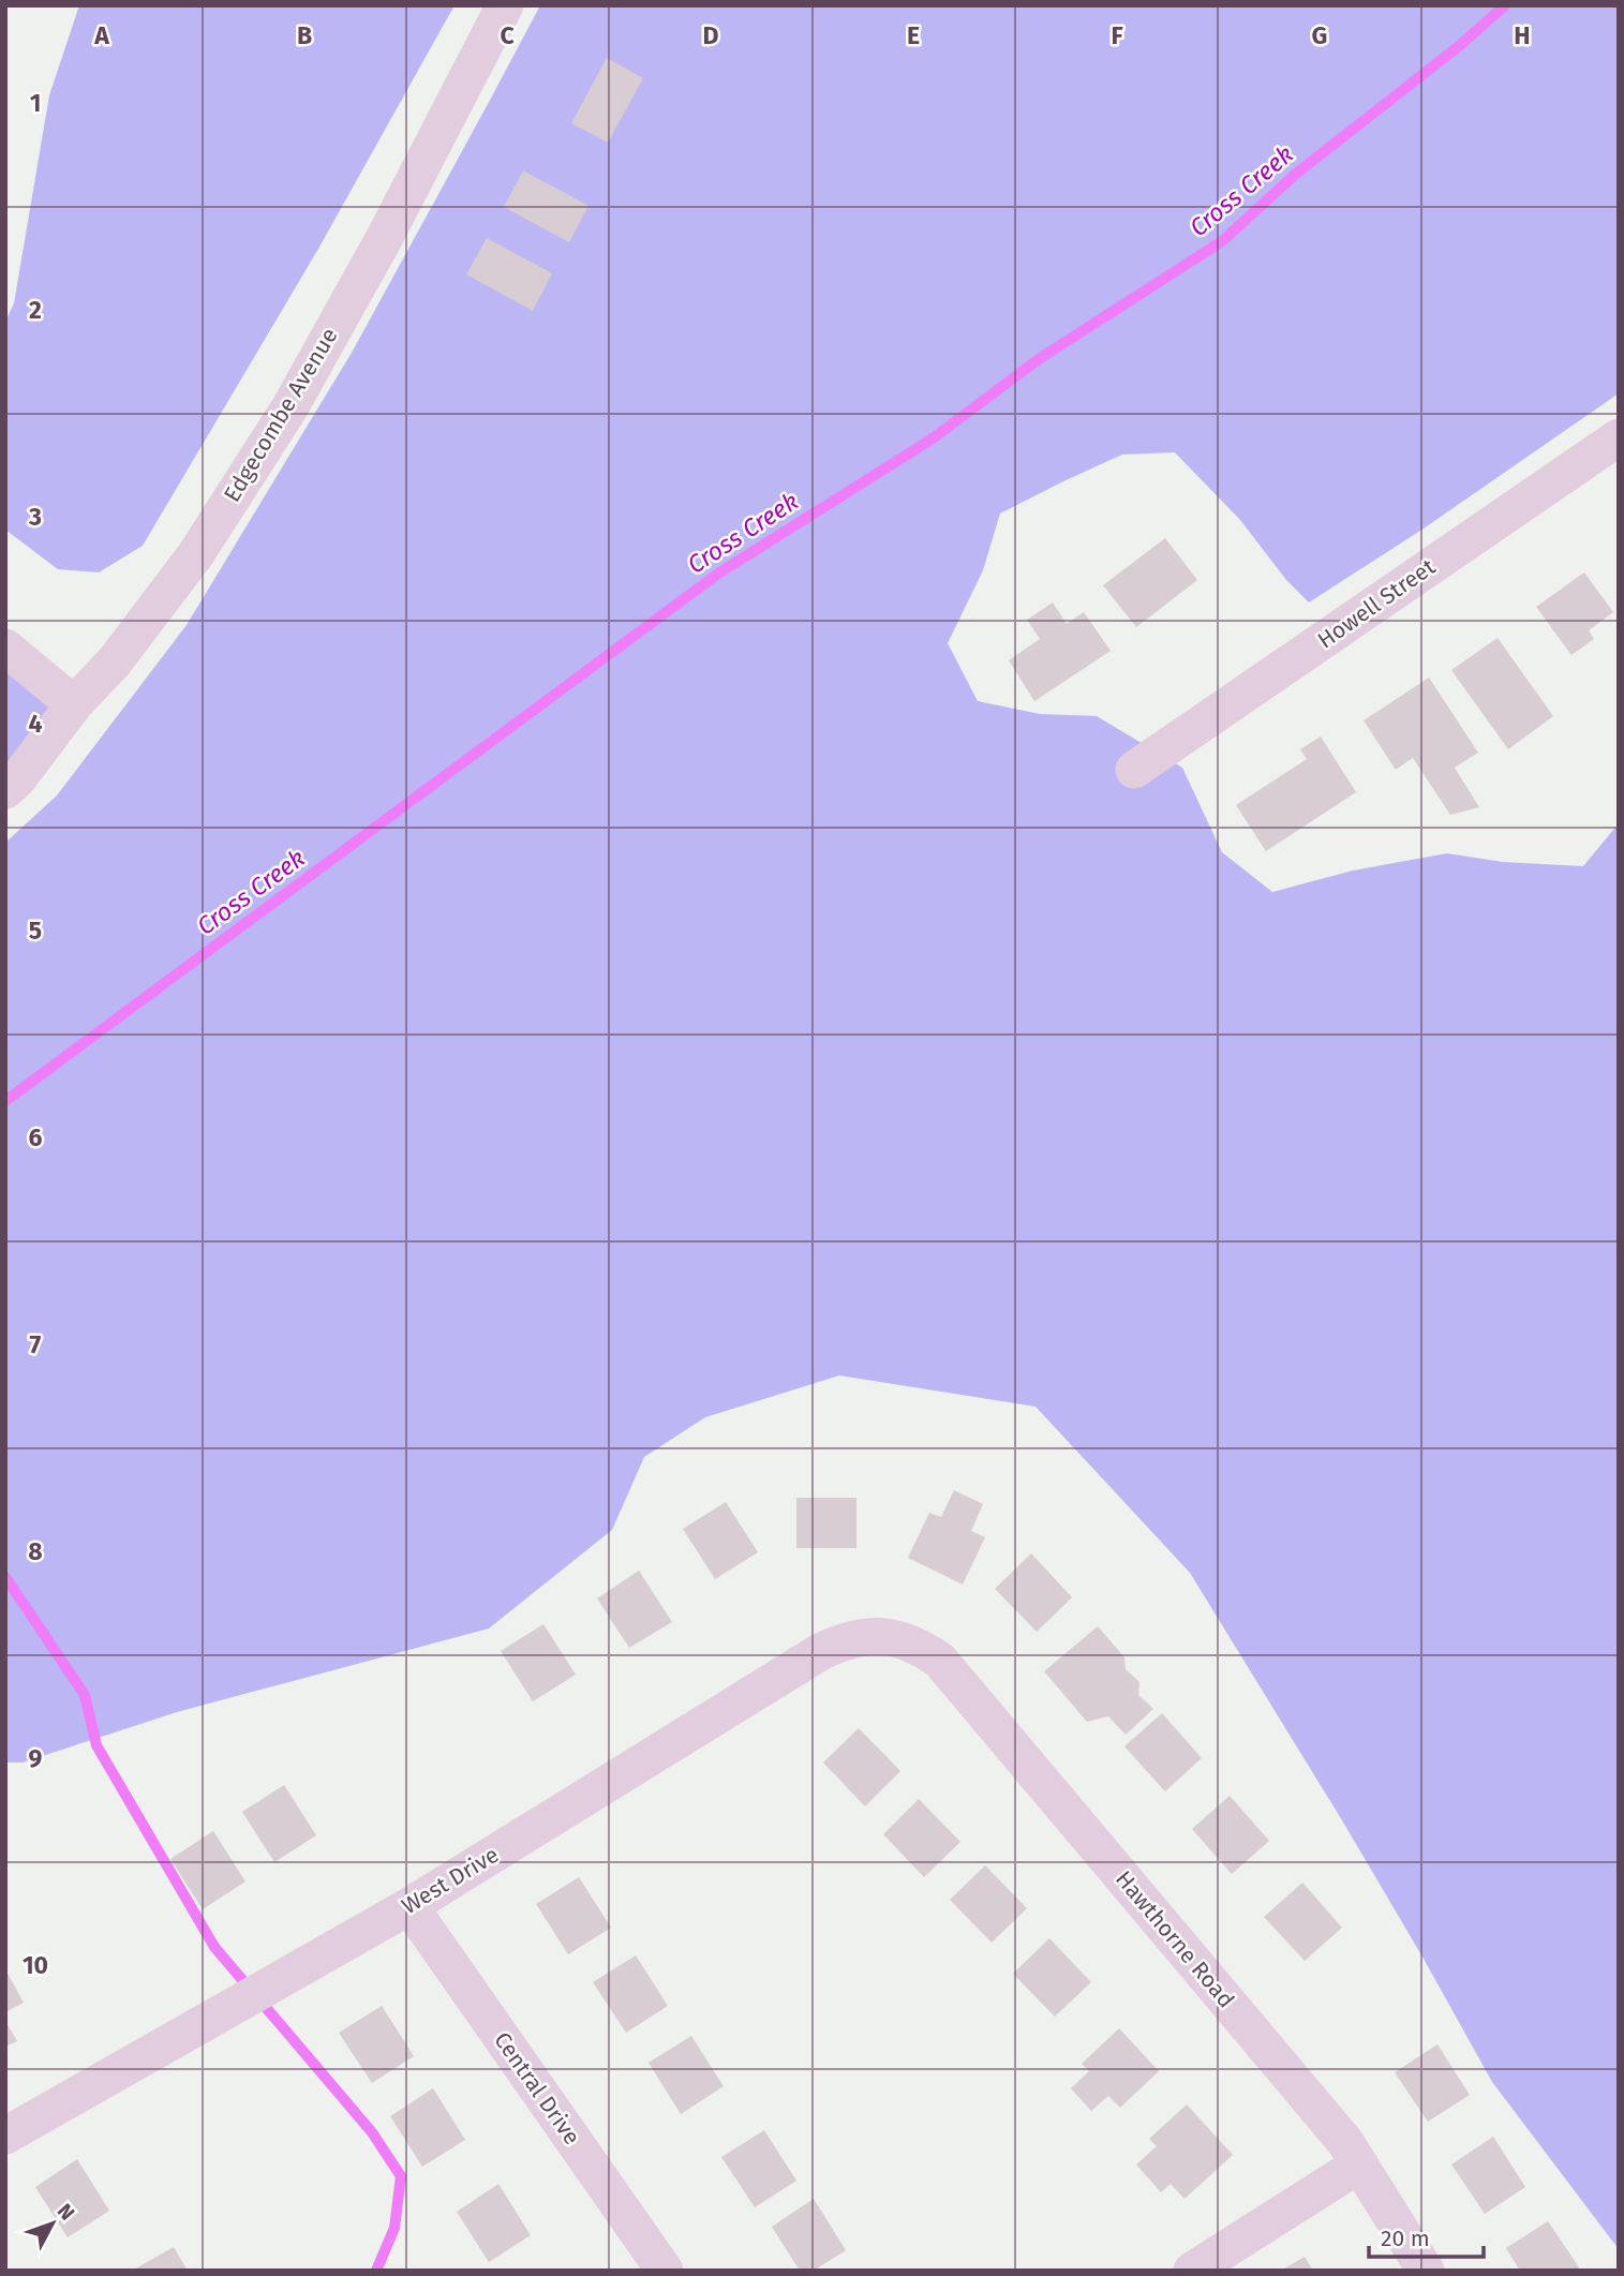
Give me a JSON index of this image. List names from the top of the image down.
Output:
{
  "streets": {
    "street": [
      "Edgecombe Avenue",
      "Howell Street",
      "West Drive",
      "Hawthorne Road",
      "Central Drive"
    ]
  },
  "crossings": [
    ["West Drive", "Hawthorne Road"],
    ["West Drive", "Central Drive"]
  ],
  "water": ["Cross Creek"],
  "scale_bar": "20 m",
  "north": "top right",
  "grid": {
    "columns": [
      "A",
      "B",
      "C",
      "D",
      "E",
      "F",
      "G",
      "H"
    ],
    "rows": [
      "1",
      "2",
      "3",
      "4",
      "5",
      "6",
      "7",
      "8",
      "9",
      "10"
    ]
  }
}
